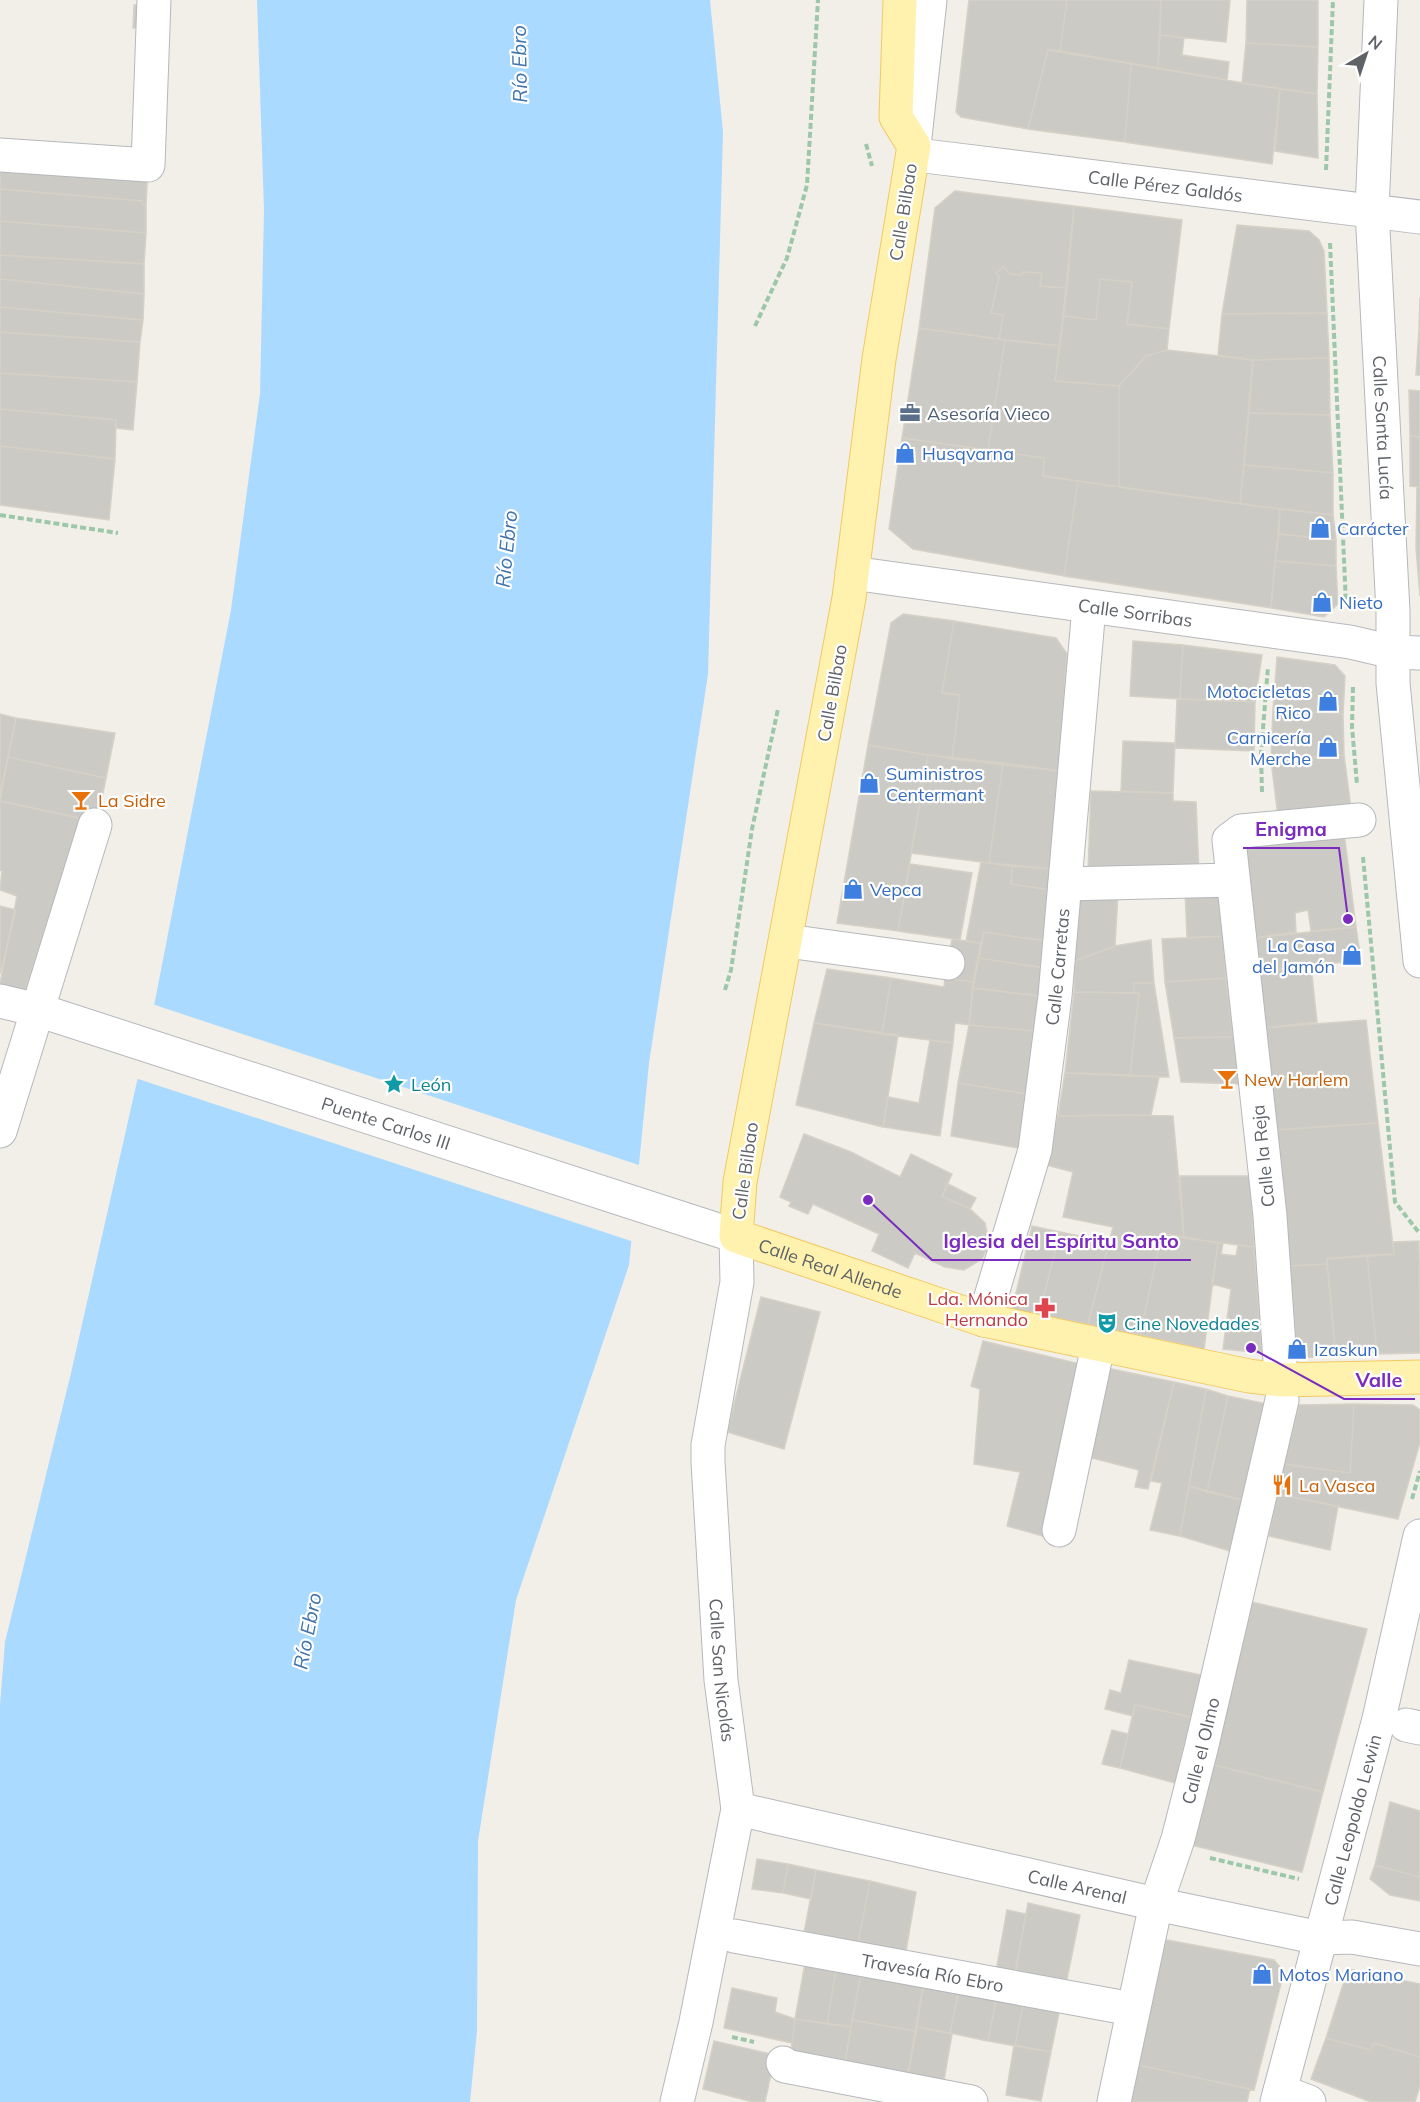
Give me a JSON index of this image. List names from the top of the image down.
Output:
{
  "streets": {
    "main road": ["Calle Bilbao", "Calle Real Allende"],
    "street": [
      "Calle Pérez Galdós",
      "Calle Santa Lucía",
      "Calle Sorribas",
      "Calle Carretas",
      "Puente Carlos III",
      "Calle la Reja",
      "Calle San Nicolás",
      "Calle el Olmo",
      "Calle Leopoldo Lewin",
      "Calle Arenal",
      "Travesía Río Ebro"
    ]
  },
  "crossings": [
    ["Calle Pérez Galdós", "Calle Bilbao"],
    ["Calle Pérez Galdós", "Calle Santa Lucía"],
    ["Calle Bilbao", "Calle Sorribas"],
    ["Calle Bilbao", "Puente Carlos III"],
    ["Calle Bilbao", "Calle Real Allende"],
    ["Calle Bilbao", "Calle San Nicolás"],
    ["Calle Santa Lucía", "Calle Sorribas"],
    ["Calle Sorribas", "Calle Carretas"],
    ["Calle Carretas", "Calle Real Allende"],
    ["Puente Carlos III", "Calle Real Allende"],
    ["Puente Carlos III", "Calle San Nicolás"],
    ["Calle Real Allende", "Calle San Nicolás"],
    ["Calle San Nicolás", "Calle Arenal"],
    ["Calle el Olmo", "Calle Arenal"],
    ["Calle el Olmo", "Travesía Río Ebro"],
    ["Calle Leopoldo Lewin", "Calle Arenal"]
  ],
  "water": ["Río Ebro"],
  "places": {
    "office": ["Asesoría Vieco"],
    "shop": [
      "Husqvarna",
      "Carácter",
      "Nieto",
      "Motocicletas Rico",
      "Carnicería Merche",
      "Suministros Centermant",
      "Vepca",
      "La Casa del Jamón",
      "Izaskun",
      "Motos Mariano"
    ],
    "bar": ["La Sidre", "New Harlem"],
    "other": ["Enigma", "Iglesia del Espíritu Santo", "Valle"],
    "place": ["León"],
    "pharmacy": ["Lda. Mónica Hernando"],
    "theatre": ["Cine Novedades"],
    "restaurant": ["La Vasca"]
  },
  "north": "top right"
}
